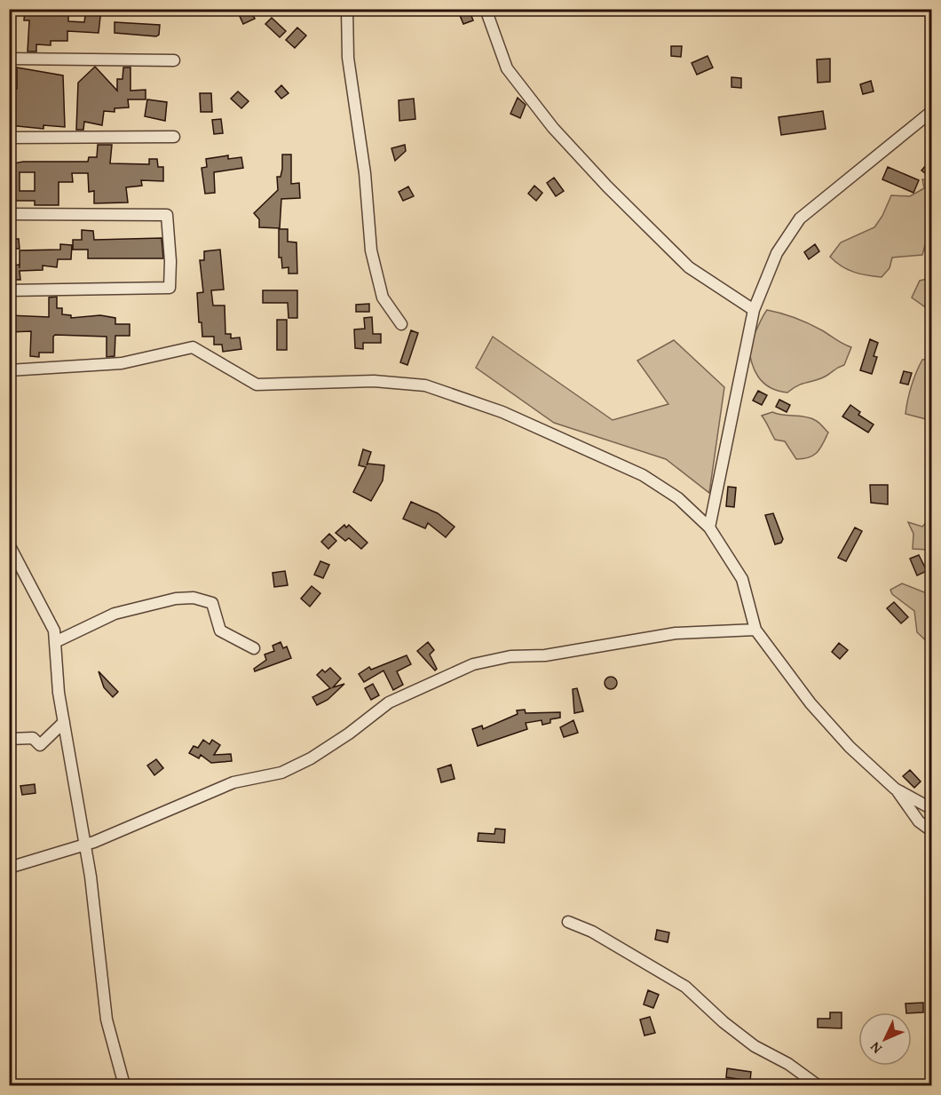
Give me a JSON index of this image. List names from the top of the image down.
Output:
{
  "north": "bottom left"
}
